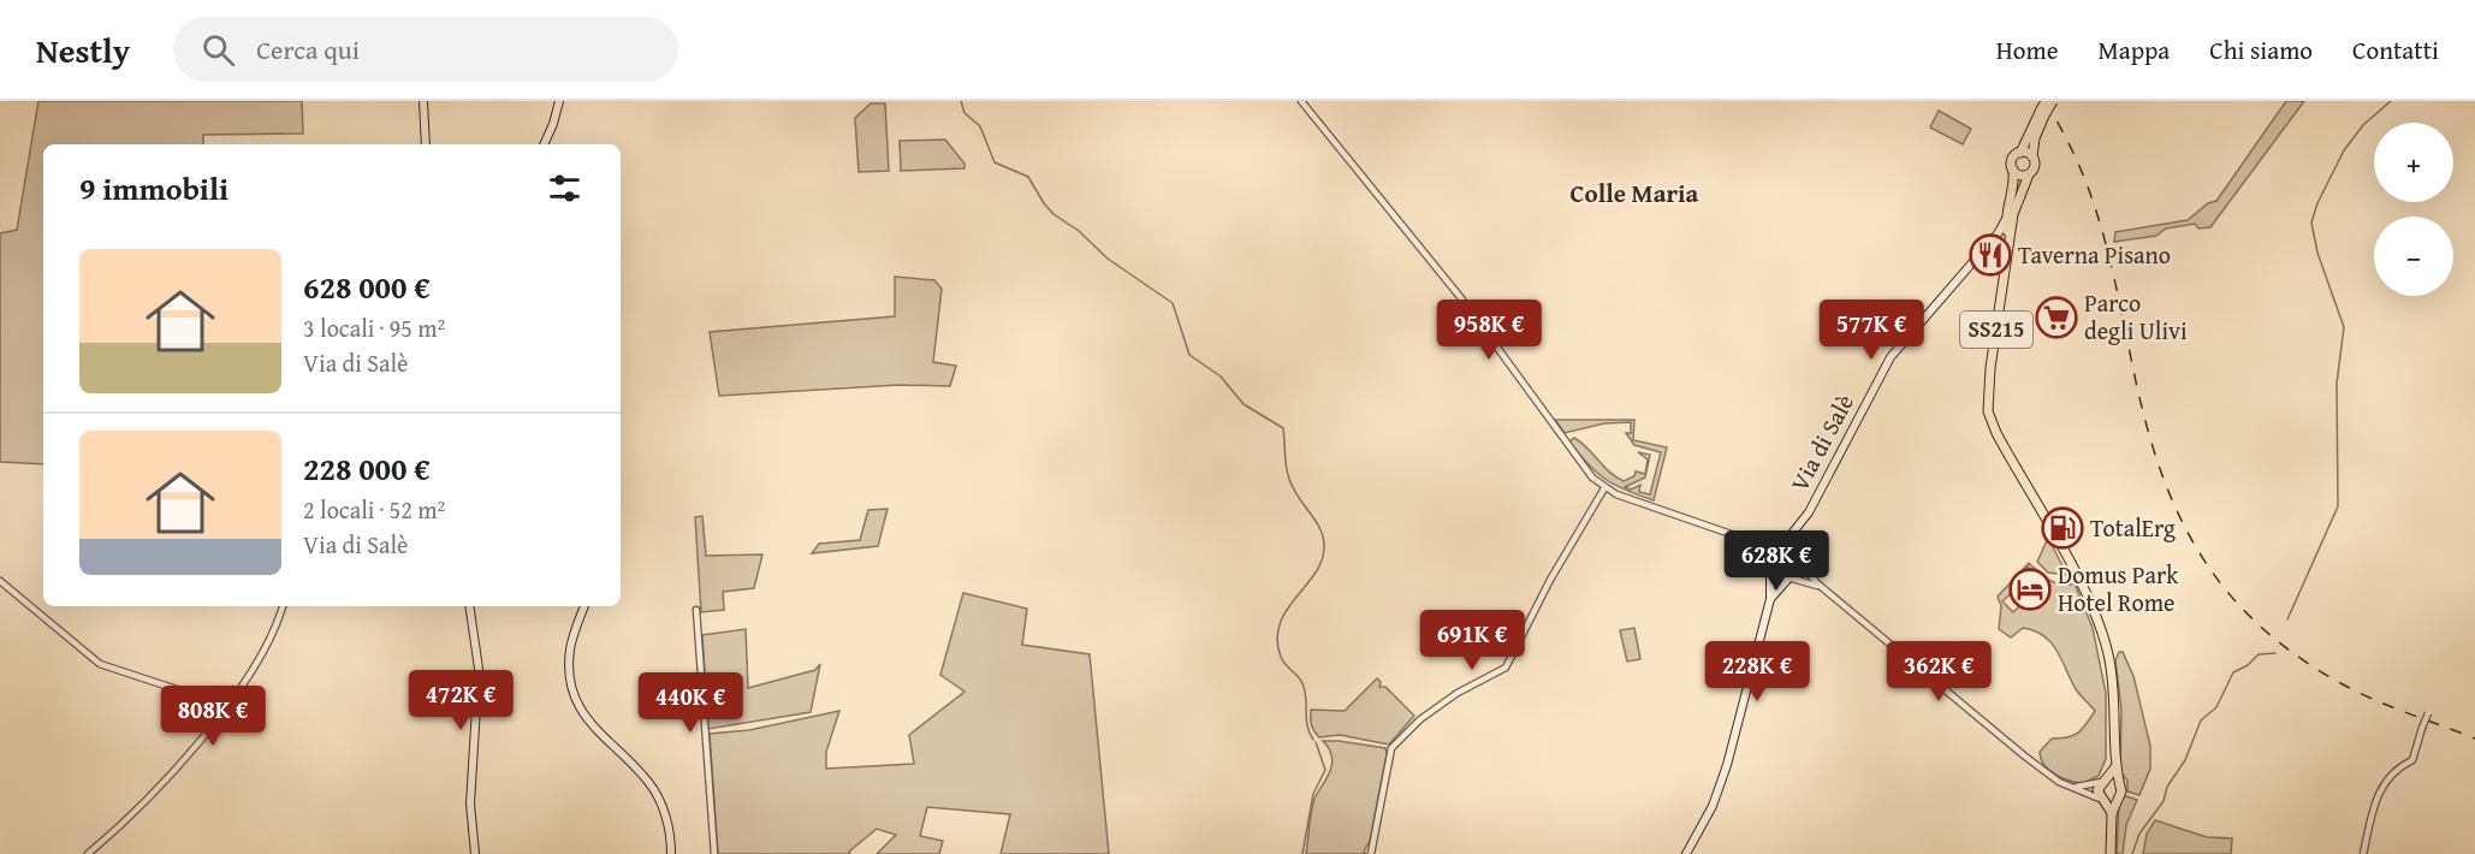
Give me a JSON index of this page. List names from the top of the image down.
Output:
{
  "streets": {
    "main road": ["SS215", "Via di Salè"]
  },
  "crossings": [
    ["SS215", "Via di Salè"]
  ],
  "districts": ["Colle Maria"],
  "places": {
    "restaurant": ["Taverna Pisano"],
    "supermarket": ["Parco degli Ulivi"],
    "fuel station": ["TotalErg"],
    "hotel": ["Domus Park Hotel Rome"]
  },
  "page": {
    "header": "Nestly",
    "search": "Cerca qui",
    "nav": [
      "Home",
      "Mappa",
      "Chi siamo",
      "Contatti"
    ],
    "map_buttons": ["+", "−"],
    "heading": "9 immobili",
    "list": [
      {
        "name": "628 000 €",
        "note": "3 locali · 95 m² · Via di Salè"
      },
      {
        "name": "228 000 €",
        "note": "2 locali · 52 m² · Via di Salè"
      }
    ],
    "price": [
      "958K €",
      "577K €",
      "628K €",
      "691K €",
      "228K €",
      "362K €",
      "472K €",
      "440K €",
      "808K €"
    ]
  }
}
